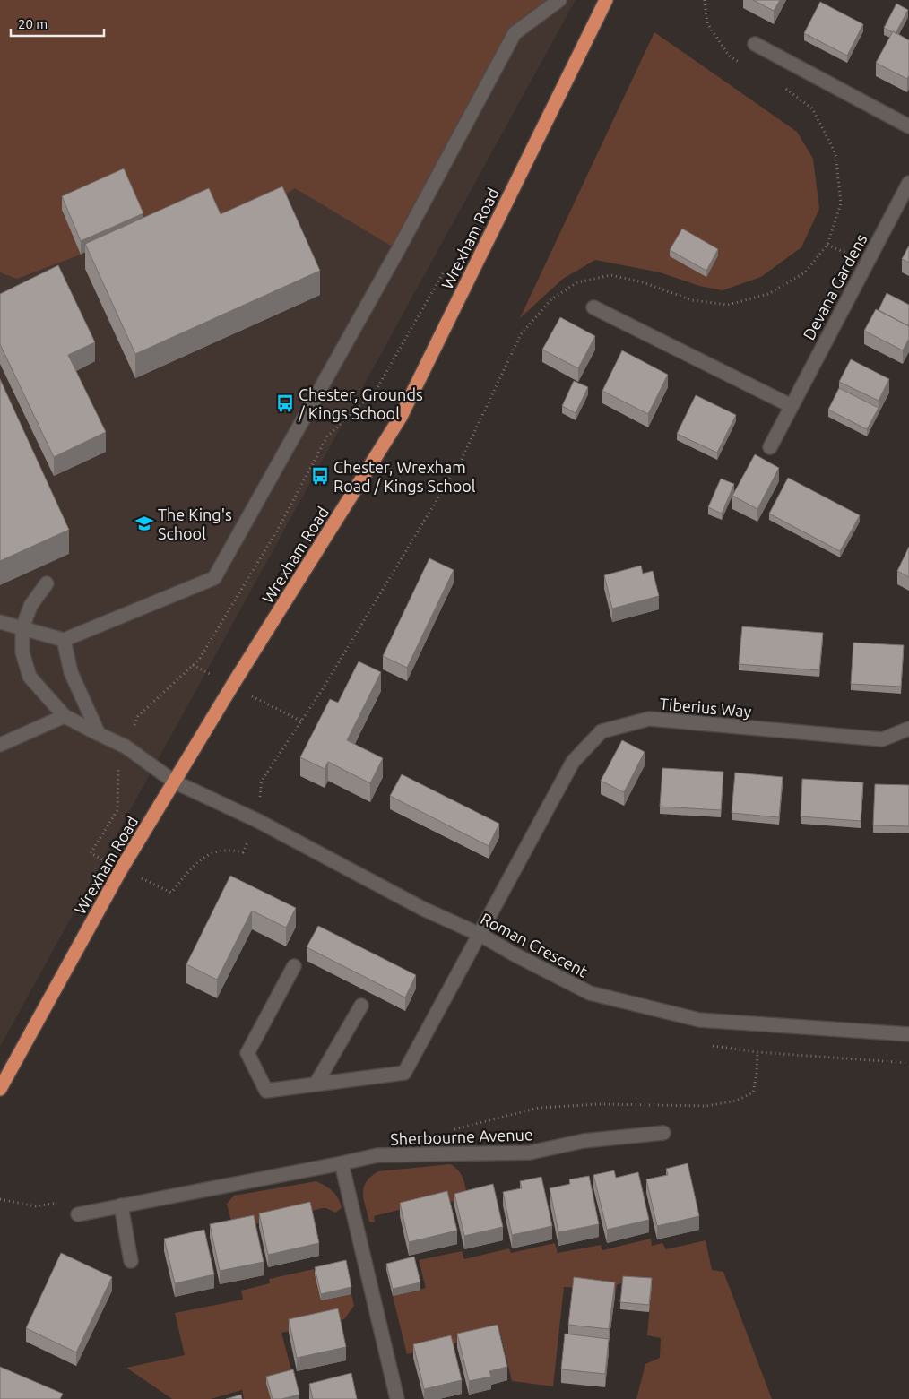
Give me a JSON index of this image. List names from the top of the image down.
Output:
{
  "streets": {
    "highway": ["Wrexham Road"],
    "street": [
      "Devana Gardens",
      "Tiberius Way",
      "Roman Crescent",
      "Sherbourne Avenue"
    ]
  },
  "crossings": [
    ["Wrexham Road", "Roman Crescent"],
    ["Tiberius Way", "Roman Crescent"]
  ],
  "places": {
    "bus stop": ["Chester, Grounds / Kings School", "Chester, Wrexham Road / Kings School"],
    "school or university": ["The King's School"]
  },
  "scale_bar": "20 m"
}
